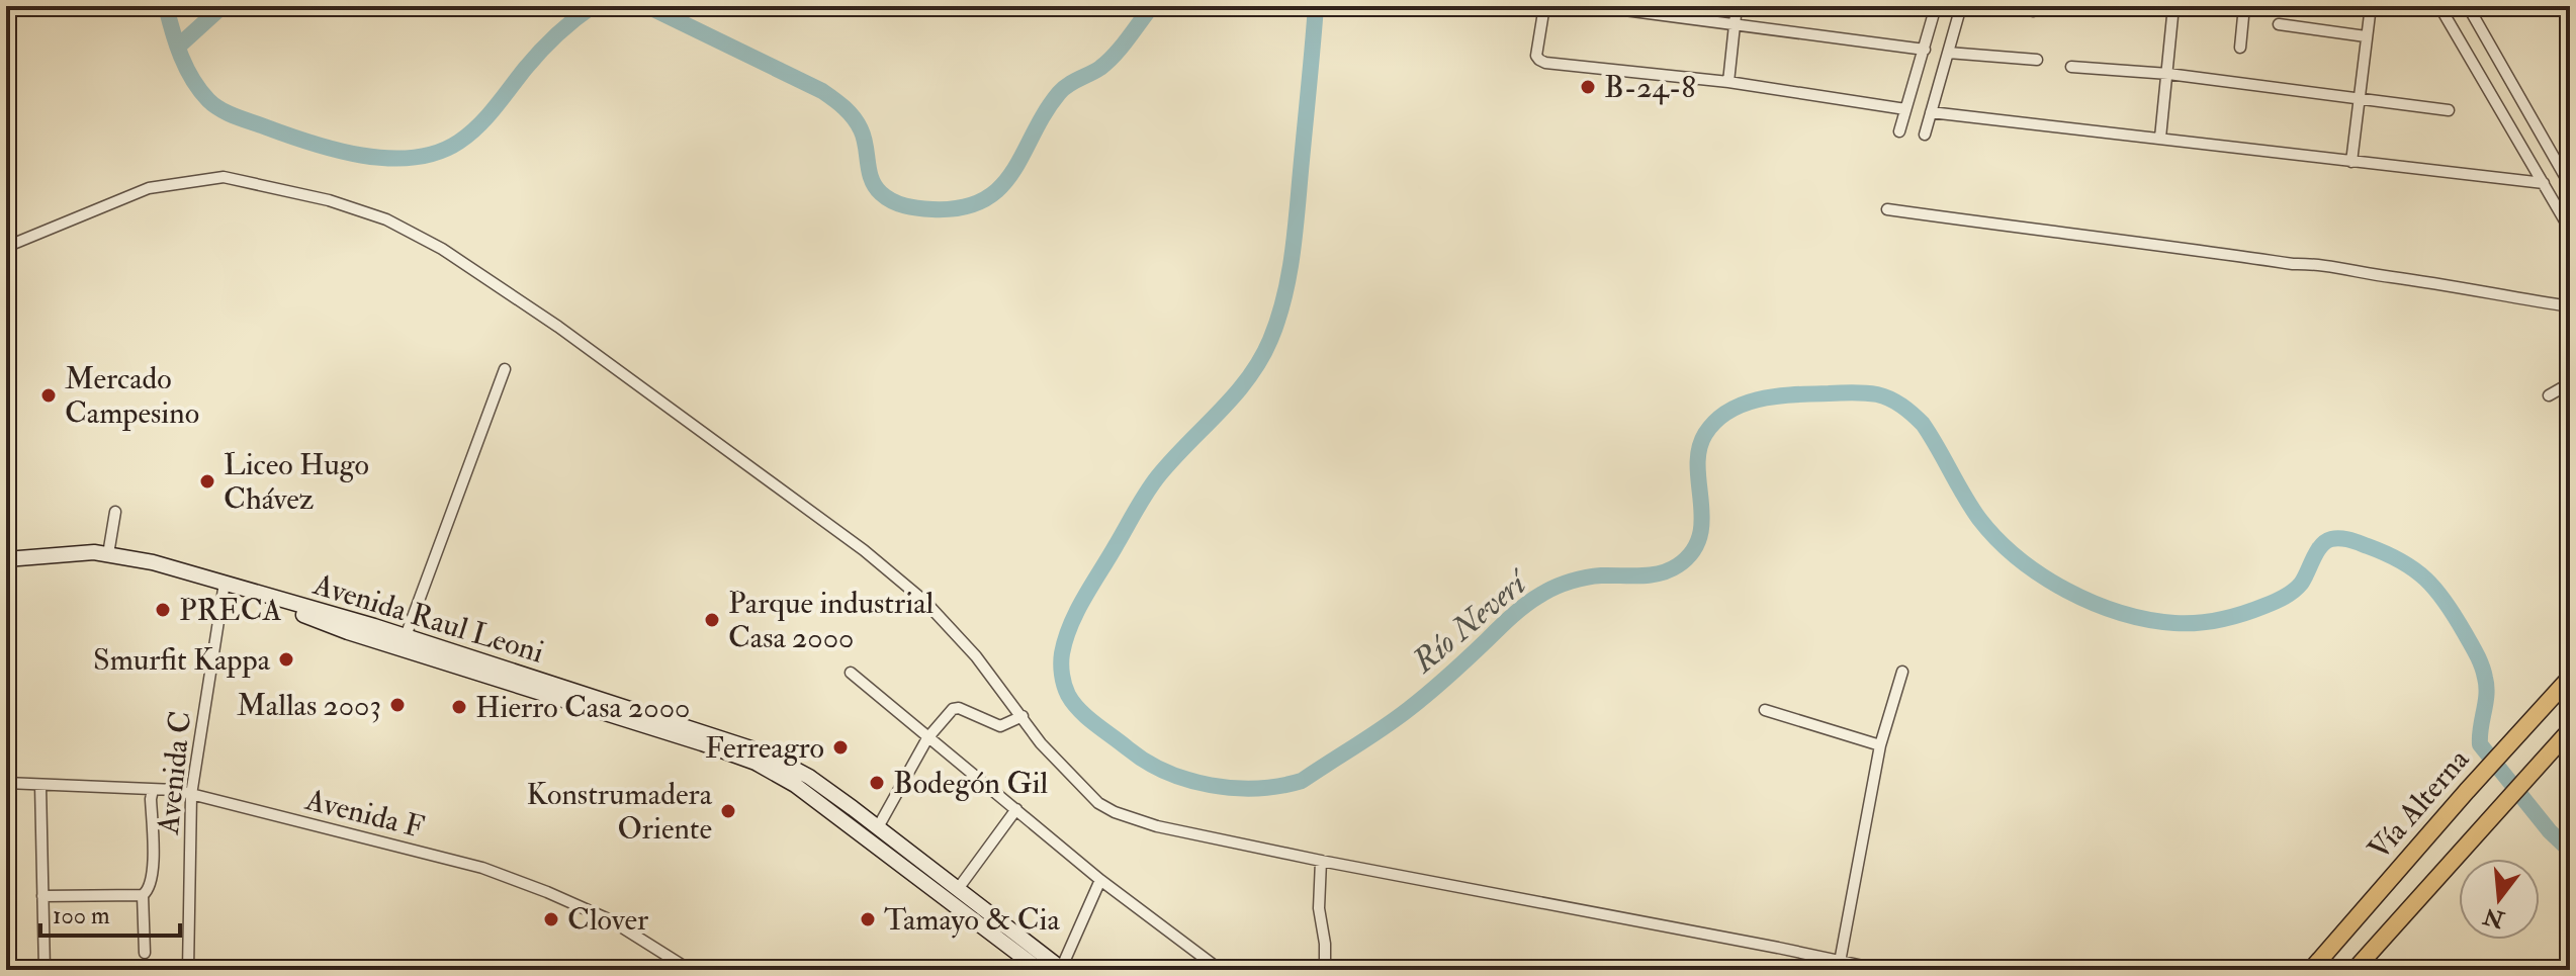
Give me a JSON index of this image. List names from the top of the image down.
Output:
{
  "streets": {
    "highway": ["Vía Alterna"],
    "main road": ["Avenida Raul Leoni"],
    "street": ["Avenida C", "Avenida F"]
  },
  "crossings": [
    ["Avenida Raul Leoni", "Avenida C"],
    ["Avenida C", "Avenida F"]
  ],
  "water": ["Río Neverí"],
  "places": [
    "B-24-8",
    "Mercado Campesino",
    "Liceo Hugo Chávez",
    "PRECA",
    "Parque industrial Casa 2000",
    "Smurfit Kappa",
    "Mallas 2003",
    "Hierro Casa 2000",
    "Ferreagro",
    "Bodegón Gil",
    "Konstrumadera Oriente",
    "Clover",
    "Tamayo & Cia"
  ],
  "scale_bar": "100 m",
  "north": "bottom"
}
